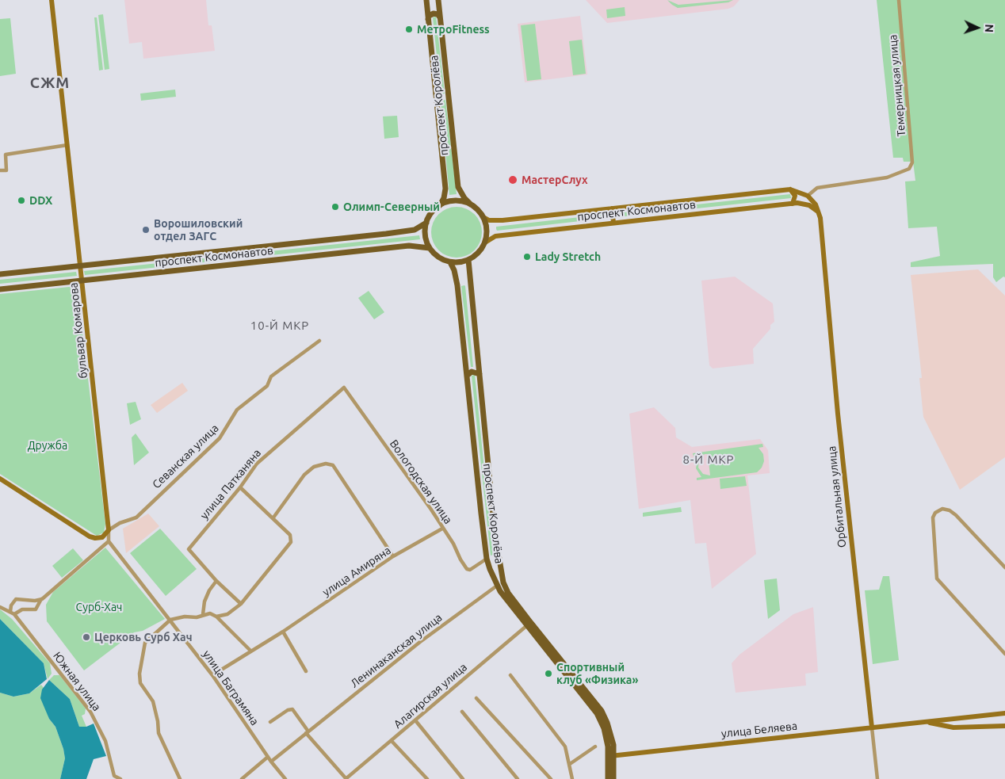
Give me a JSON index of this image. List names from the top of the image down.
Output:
{
  "streets": {
    "main road": [
      "проспект Королёва",
      "проспект Космонавтов",
      "бульвар Комарова",
      "Орбитальная улица",
      "улица Беляева"
    ],
    "street": [
      "Темерницкая улица",
      "Севанская улица",
      "Вологодская улица",
      "улица Патканяна",
      "улица Амиряна",
      "Ленинаканская улица",
      "Южная улица",
      "улица Баграмяна",
      "Алагирская улица"
    ]
  },
  "crossings": [
    ["Темерницкая улица", "проспект Космонавтов"],
    ["проспект Королёва", "проспект Космонавтов"],
    ["проспект Королёва", "Вологодская улица"],
    ["проспект Королёва", "Ленинаканская улица"],
    ["проспект Королёва", "Алагирская улица"],
    ["проспект Королёва", "улица Беляева"],
    ["проспект Космонавтов", "бульвар Комарова"],
    ["проспект Космонавтов", "Орбитальная улица"],
    ["бульвар Комарова", "Севанская улица"],
    ["Вологодская улица", "улица Патканяна"],
    ["Вологодская улица", "улица Амиряна"],
    ["Орбитальная улица", "улица Беляева"],
    ["улица Амиряна", "улица Баграмяна"],
    ["Ленинаканская улица", "улица Баграмяна"]
  ],
  "districts": ["СЖМ", "10-Й МКР", "8-Й МКР"],
  "parks": ["Дружба", "Сурб-Хач"],
  "places": [
    "МетроFitness",
    "МастерСлух",
    "DDX",
    "Олимп-Северный",
    "Ворошиловский отдел ЗАГС",
    "Lady Stretch",
    "Церковь Сурб Хач",
    "Спортивный клуб «Физика»"
  ],
  "north": "right"
}
